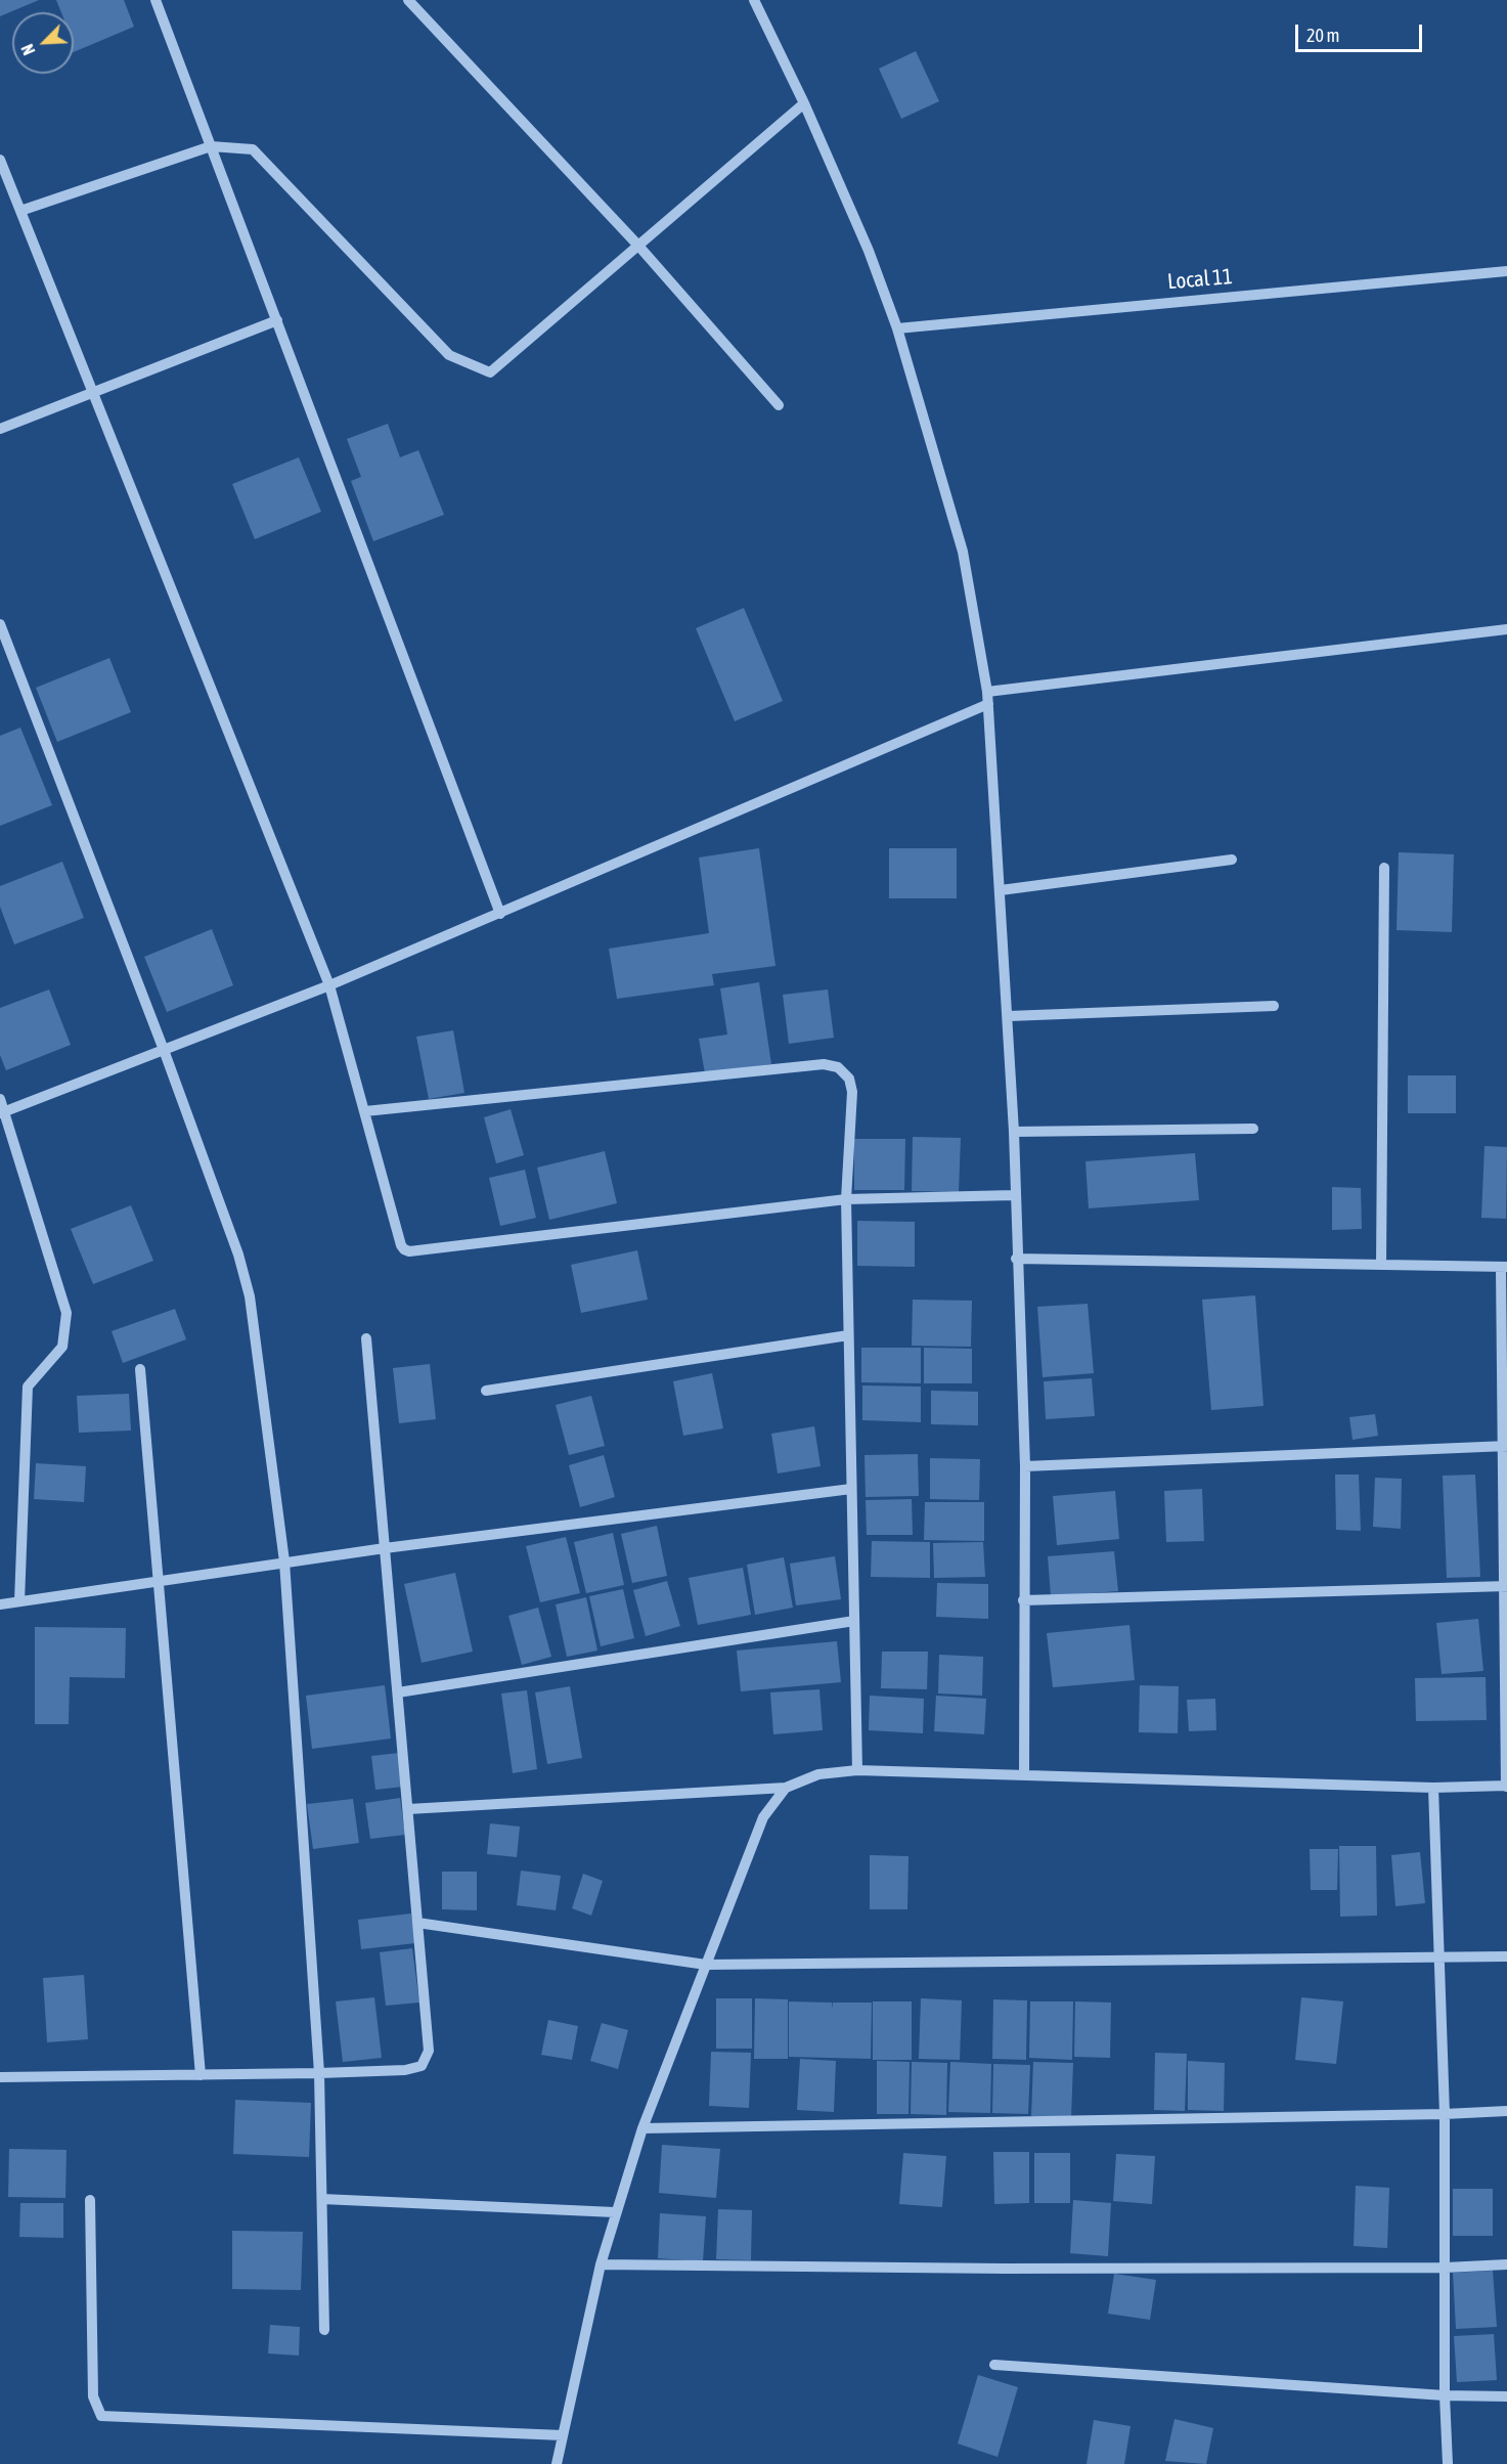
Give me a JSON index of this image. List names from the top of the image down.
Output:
{
  "streets": {
    "street": ["Local 11"]
  },
  "scale_bar": "20 m",
  "north": "bottom left"
}
